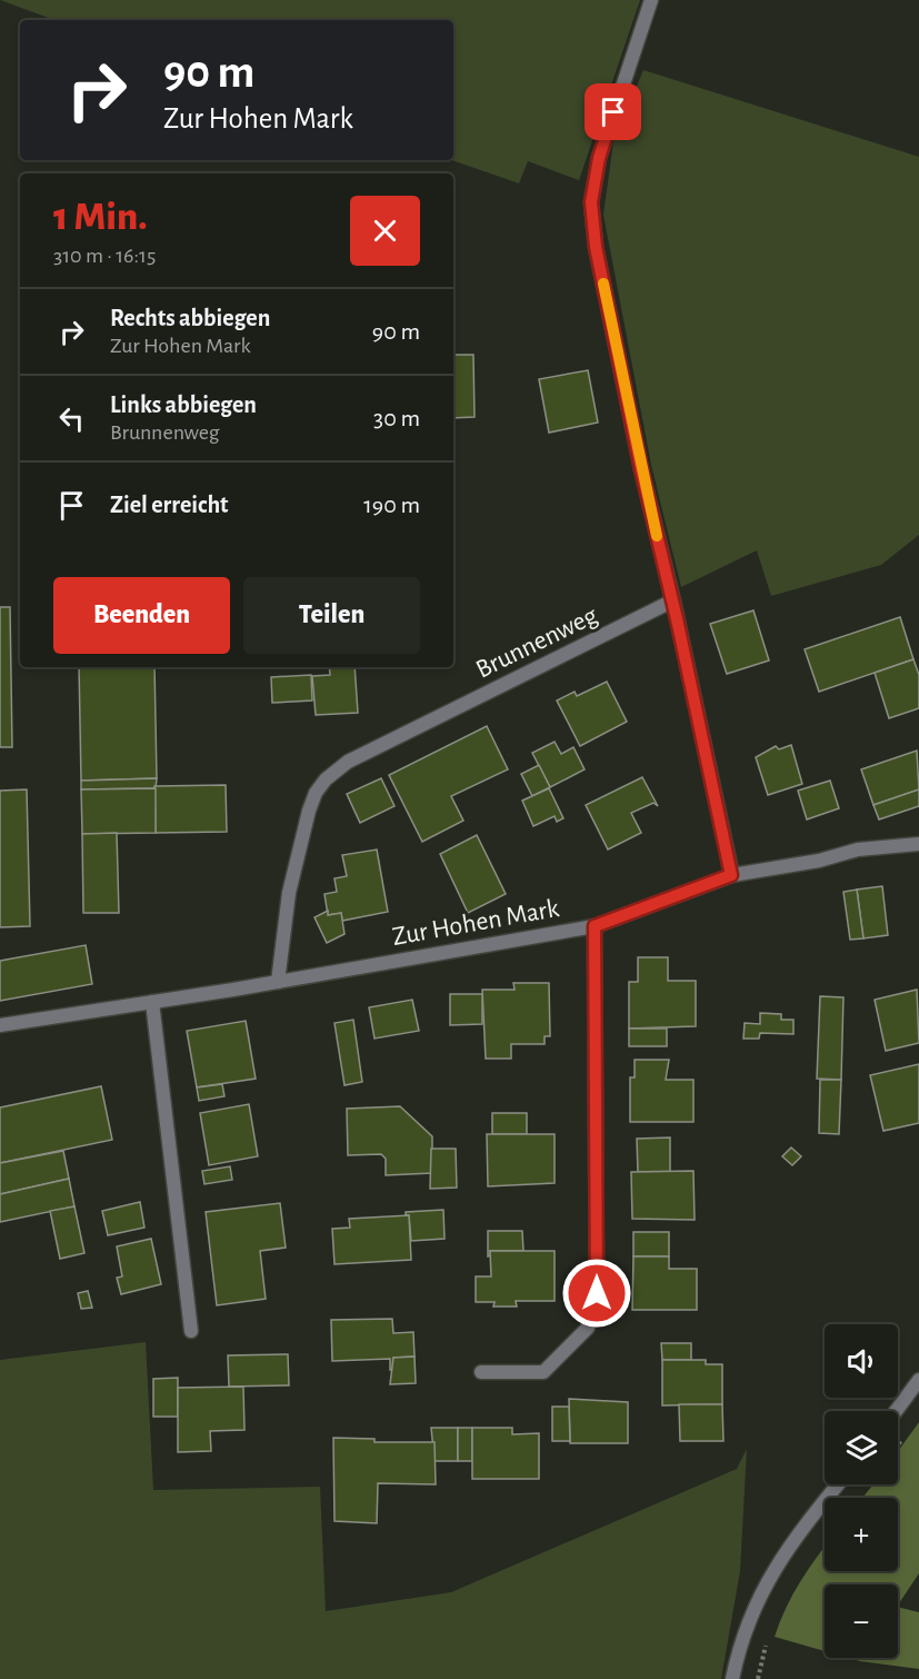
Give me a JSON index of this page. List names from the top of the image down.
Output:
{
  "streets": {
    "street": ["Brunnenweg", "Zur Hohen Mark"]
  },
  "crossings": [
    ["Brunnenweg", "Zur Hohen Mark"]
  ],
  "page": {
    "turn": ["90 m", "Zur Hohen Mark"],
    "heading": ["1 Min.", "310 m · 16:15"],
    "list": [
      {
        "name": "Rechts abbiegen",
        "note": "Zur Hohen Mark",
        "value": "90 m"
      },
      {
        "name": "Links abbiegen",
        "note": "Brunnenweg",
        "value": "30 m"
      },
      {
        "name": "Ziel erreicht",
        "value": "190 m"
      }
    ],
    "buttons": ["Beenden", "Teilen"],
    "map_buttons": ["+", "−"]
  }
}
